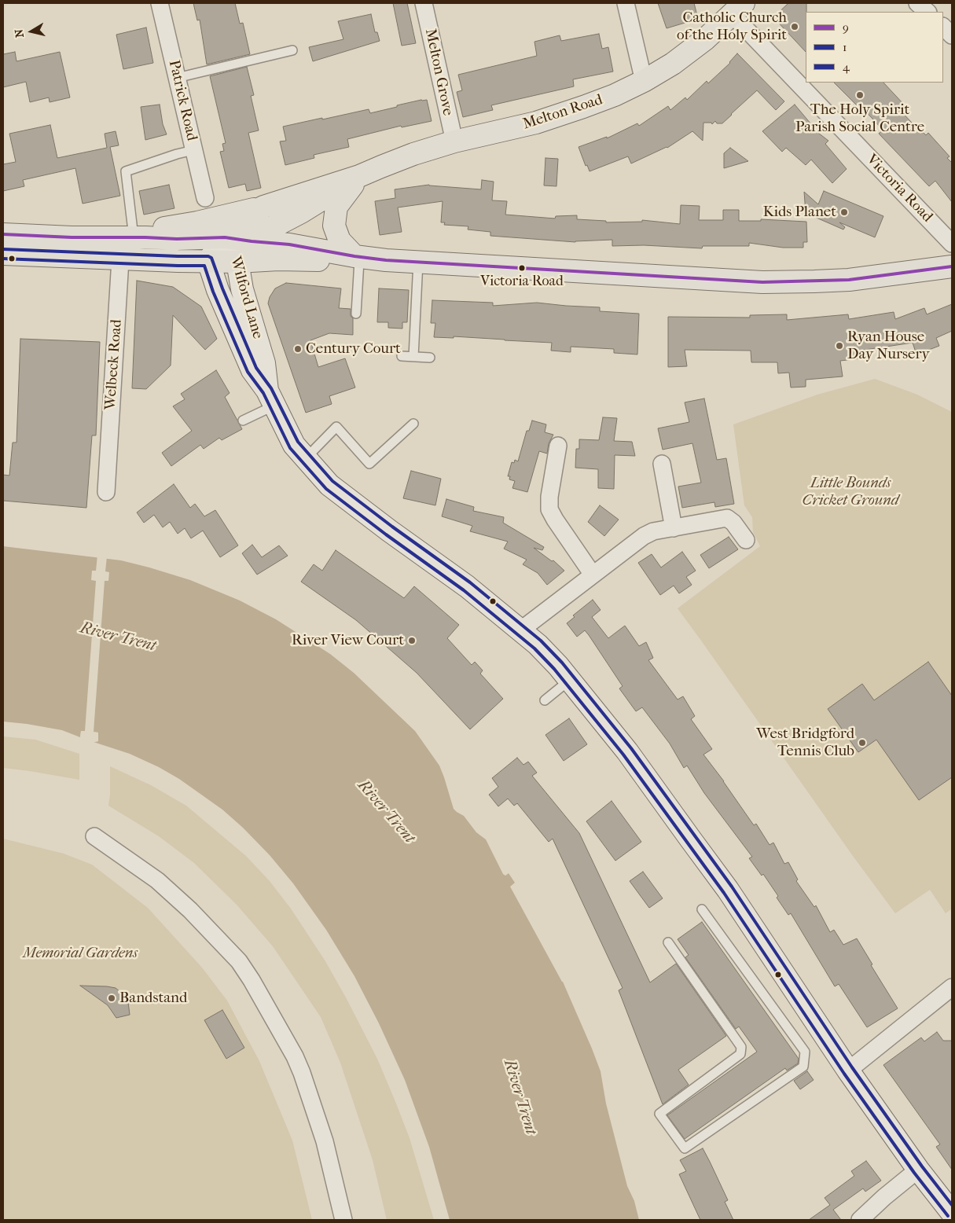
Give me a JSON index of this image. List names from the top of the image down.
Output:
{
  "streets": {
    "main road": ["Melton Road", "Wilford Lane"],
    "street": [
      "Melton Grove",
      "Patrick Road",
      "Victoria Road",
      "Welbeck Road"
    ]
  },
  "crossings": [
    ["Melton Grove", "Melton Road"],
    ["Melton Road", "Victoria Road"],
    ["Melton Road", "Wilford Lane"]
  ],
  "water": ["River Trent"],
  "parks": ["Little Bounds Cricket Ground", "Memorial Gardens"],
  "places": [
    "Catholic Church of the Holy Spirit",
    "The Holy Spirit Parish Social Centre",
    "Kids Planet",
    "Victoria Road",
    "Ryan House Day Nursery",
    "Century Court",
    "River View Court",
    "West Bridgford Tennis Club",
    "Bandstand"
  ],
  "lines": ["transit line 9", "transit line 4", "transit line 1"],
  "legend": ["9", "1", "4"],
  "north": "left"
}
